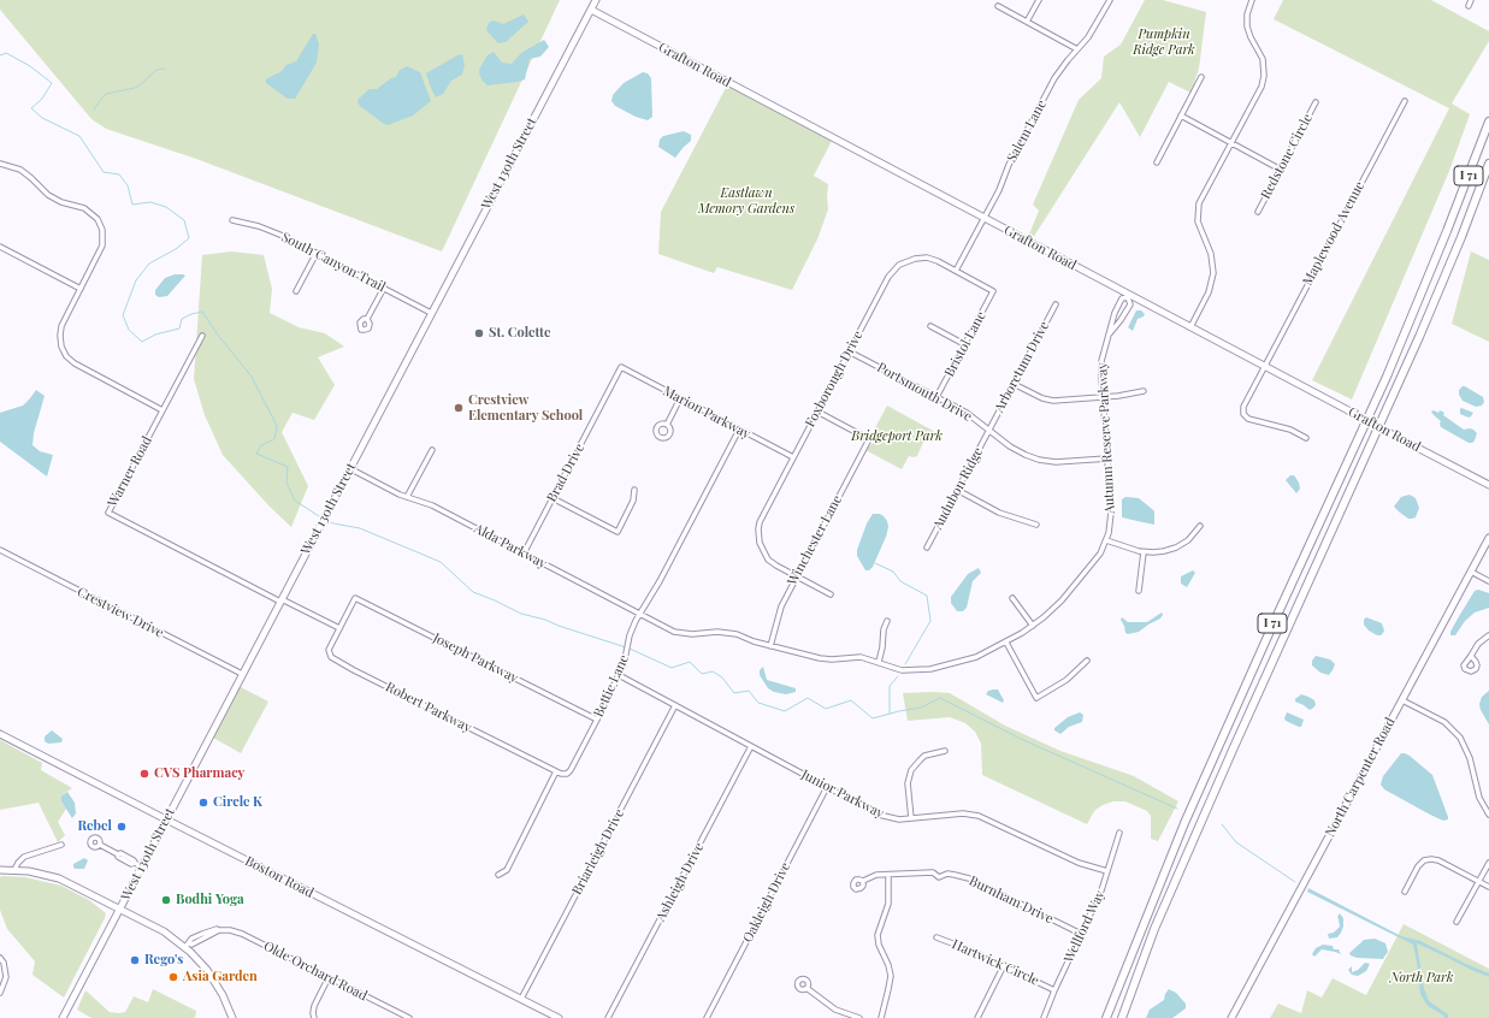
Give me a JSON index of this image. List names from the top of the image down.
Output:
{
  "streets": {
    "highway": ["I 71"],
    "street": [
      "Grafton Road",
      "Salem Lane",
      "Redstone Circle",
      "West 130th Street",
      "Maplewood Avenue",
      "South Canyon Trail",
      "Bristol Lane",
      "Arboretum Drive",
      "Foxborough Drive",
      "Portsmouth Drive",
      "Marion Parkway",
      "Autumn Reserve Parkway",
      "Warner Road",
      "Brad Drive",
      "Audubon Ridge",
      "Winchester Lane",
      "Alda Parkway",
      "Crestview Drive",
      "Joseph Parkway",
      "Bettie Lane",
      "Robert Parkway",
      "North Carpenter Road",
      "Junior Parkway",
      "Briarleigh Drive",
      "Boston Road",
      "Ashleigh Drive",
      "Burnham Drive",
      "Oakleigh Drive",
      "Wellford Way",
      "Hartwick Circle",
      "Olde Orchard Road"
    ]
  },
  "crossings": [
    ["Grafton Road", "Salem Lane"],
    ["Grafton Road", "West 130th Street"],
    ["Grafton Road", "Maplewood Avenue"],
    ["Grafton Road", "Autumn Reserve Parkway"],
    ["Salem Lane", "Foxborough Drive"],
    ["West 130th Street", "South Canyon Trail"],
    ["West 130th Street", "Warner Road"],
    ["West 130th Street", "Alda Parkway"],
    ["West 130th Street", "Crestview Drive"],
    ["West 130th Street", "Boston Road"],
    ["Bristol Lane", "Foxborough Drive"],
    ["Bristol Lane", "Portsmouth Drive"],
    ["Arboretum Drive", "Portsmouth Drive"],
    ["Arboretum Drive", "Audubon Ridge"],
    ["Foxborough Drive", "Portsmouth Drive"],
    ["Foxborough Drive", "Marion Parkway"],
    ["Foxborough Drive", "Winchester Lane"],
    ["Portsmouth Drive", "Autumn Reserve Parkway"],
    ["Portsmouth Drive", "Audubon Ridge"],
    ["Marion Parkway", "Brad Drive"],
    ["Marion Parkway", "Bettie Lane"],
    ["Autumn Reserve Parkway", "Winchester Lane"],
    ["Autumn Reserve Parkway", "Alda Parkway"],
    ["Brad Drive", "Alda Parkway"],
    ["Alda Parkway", "Bettie Lane"],
    ["Joseph Parkway", "Bettie Lane"],
    ["Joseph Parkway", "Robert Parkway"],
    ["Bettie Lane", "Robert Parkway"],
    ["Bettie Lane", "Junior Parkway"],
    ["Junior Parkway", "Briarleigh Drive"],
    ["Junior Parkway", "Ashleigh Drive"],
    ["Junior Parkway", "Oakleigh Drive"],
    ["Junior Parkway", "Wellford Way"],
    ["Briarleigh Drive", "Boston Road"],
    ["Burnham Drive", "Wellford Way"],
    ["Wellford Way", "Hartwick Circle"]
  ],
  "parks": [
    "Pumpkin Ridge Park",
    "Eastlawn Memory Gardens",
    "Bridgeport Park",
    "North Park"
  ],
  "places": [
    "St. Colette",
    "Crestview Elementary School",
    "CVS Pharmacy",
    "Circle K",
    "Rebel",
    "Bodhi Yoga",
    "Rego's",
    "Asia Garden"
  ]
}
